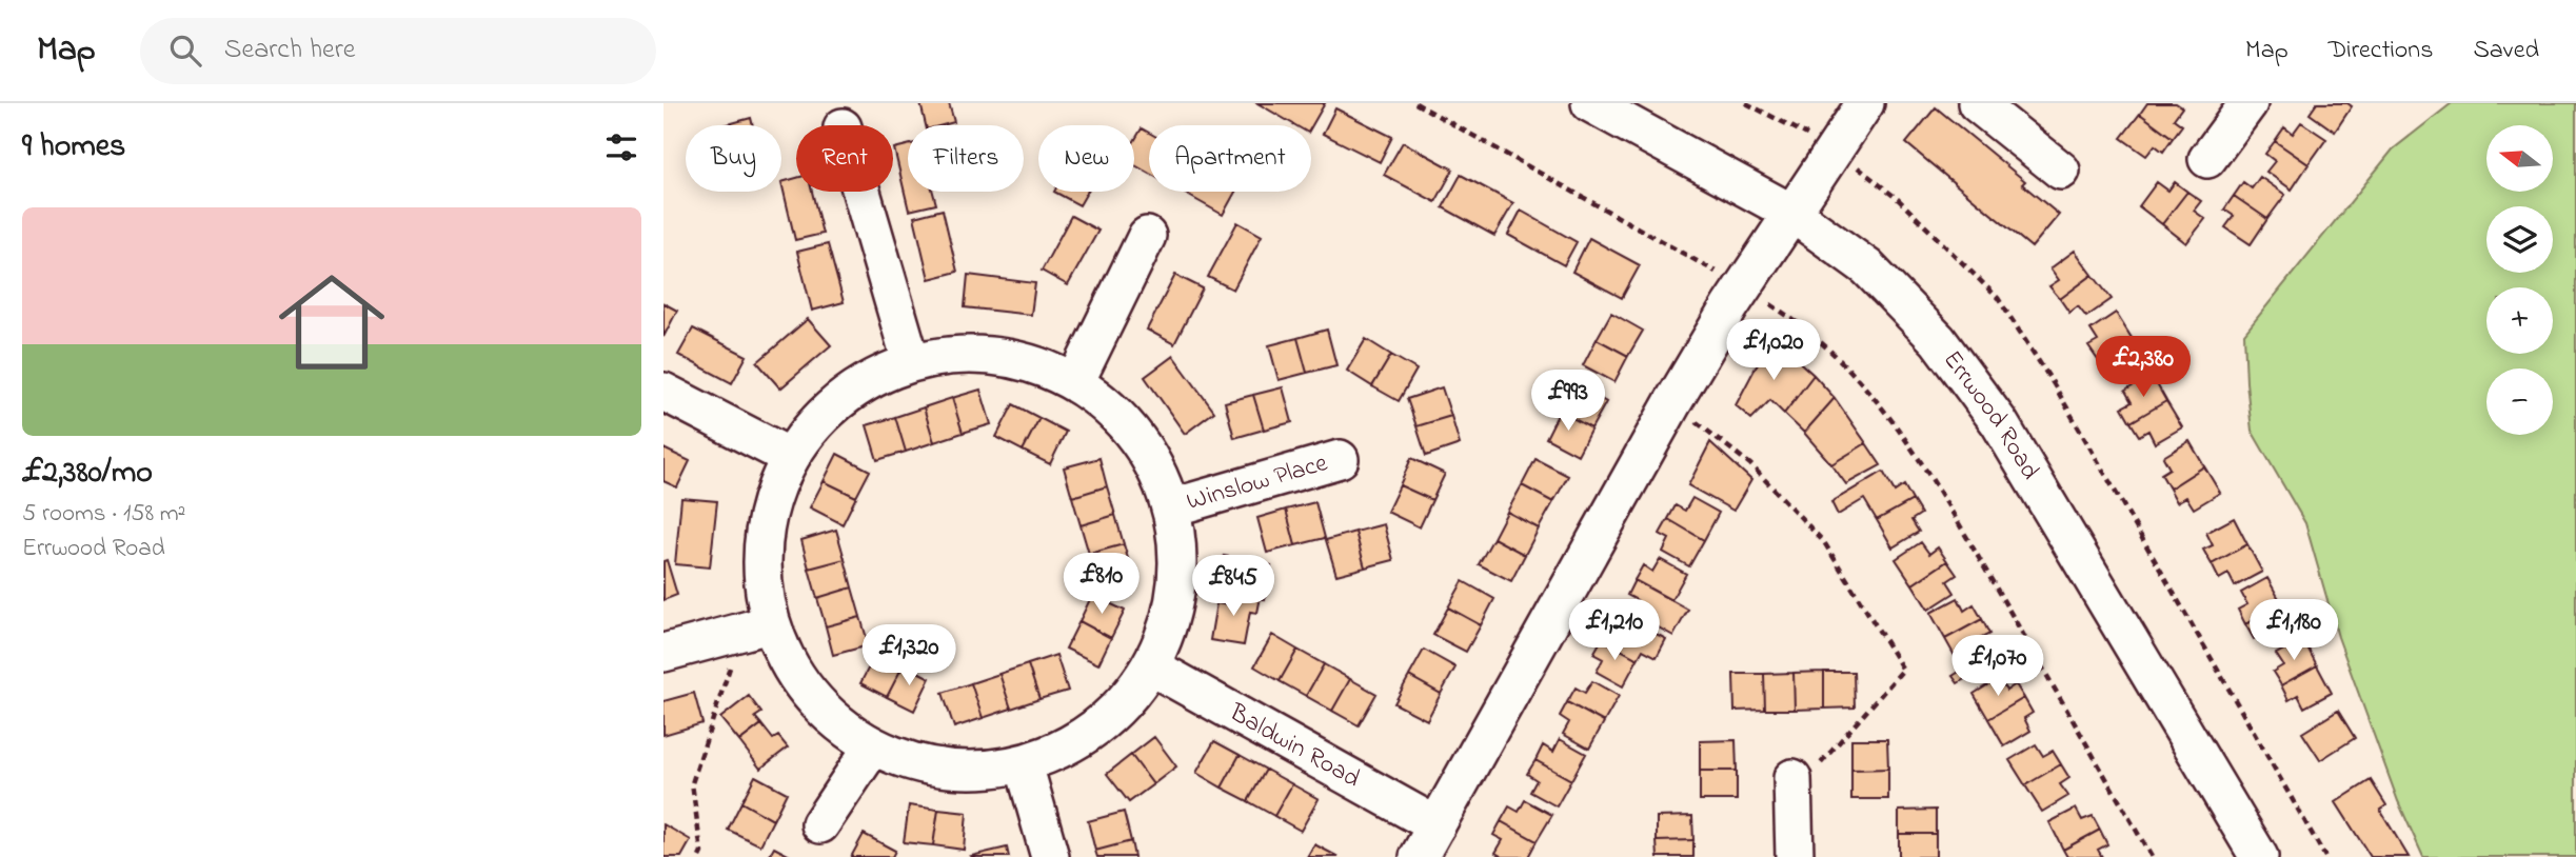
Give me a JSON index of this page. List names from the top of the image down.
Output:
{
  "streets": {
    "street": ["Errwood Road", "Winslow Place", "Baldwin Road"]
  },
  "north": "left",
  "page": {
    "header": "Map",
    "search": "Search here",
    "nav": ["Map", "Directions", "Saved"],
    "heading": "9 homes",
    "map_buttons": ["+", "−"],
    "chip": [
      "Buy",
      "Rent",
      "Filters",
      "New",
      "Apartment"
    ],
    "list": [
      {
        "name": "£2,380/mo",
        "note": "5 rooms · 158 m² · Errwood Road"
      }
    ],
    "price": [
      "£1,020",
      "£2,380",
      "£993",
      "£810",
      "£845",
      "£1,210",
      "£1,180",
      "£1,320",
      "£1,070"
    ]
  }
}
